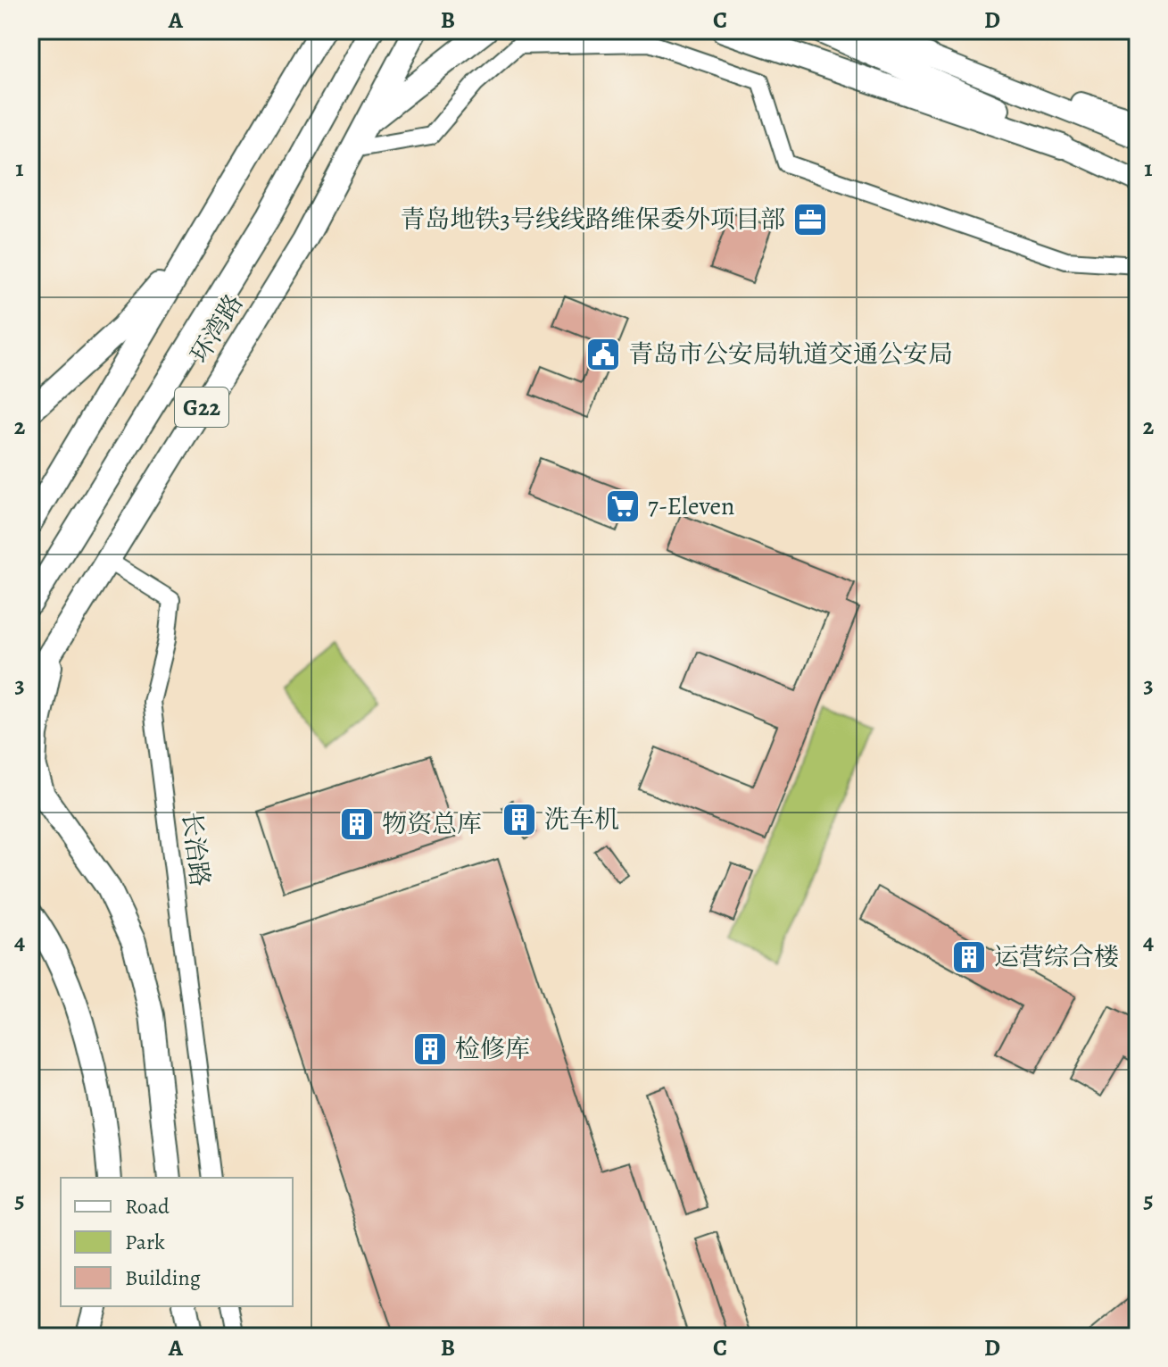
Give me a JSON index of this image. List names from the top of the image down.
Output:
{
  "streets": {
    "highway": ["环湾路", "G22"],
    "street": ["长治路"]
  },
  "crossings": [
    ["环湾路", "长治路"]
  ],
  "places": {
    "office": ["青岛地铁3号线线路维保委外项目部"],
    "public building": ["青岛市公安局轨道交通公安局"],
    "supermarket": ["7-Eleven"],
    "building": [
      "洗车机",
      "物资总库",
      "运营综合楼",
      "检修库"
    ]
  },
  "legend": ["Road", "Park", "Building"],
  "grid": {
    "columns": [
      "A",
      "B",
      "C",
      "D"
    ],
    "rows": [
      "1",
      "2",
      "3",
      "4",
      "5"
    ]
  }
}
